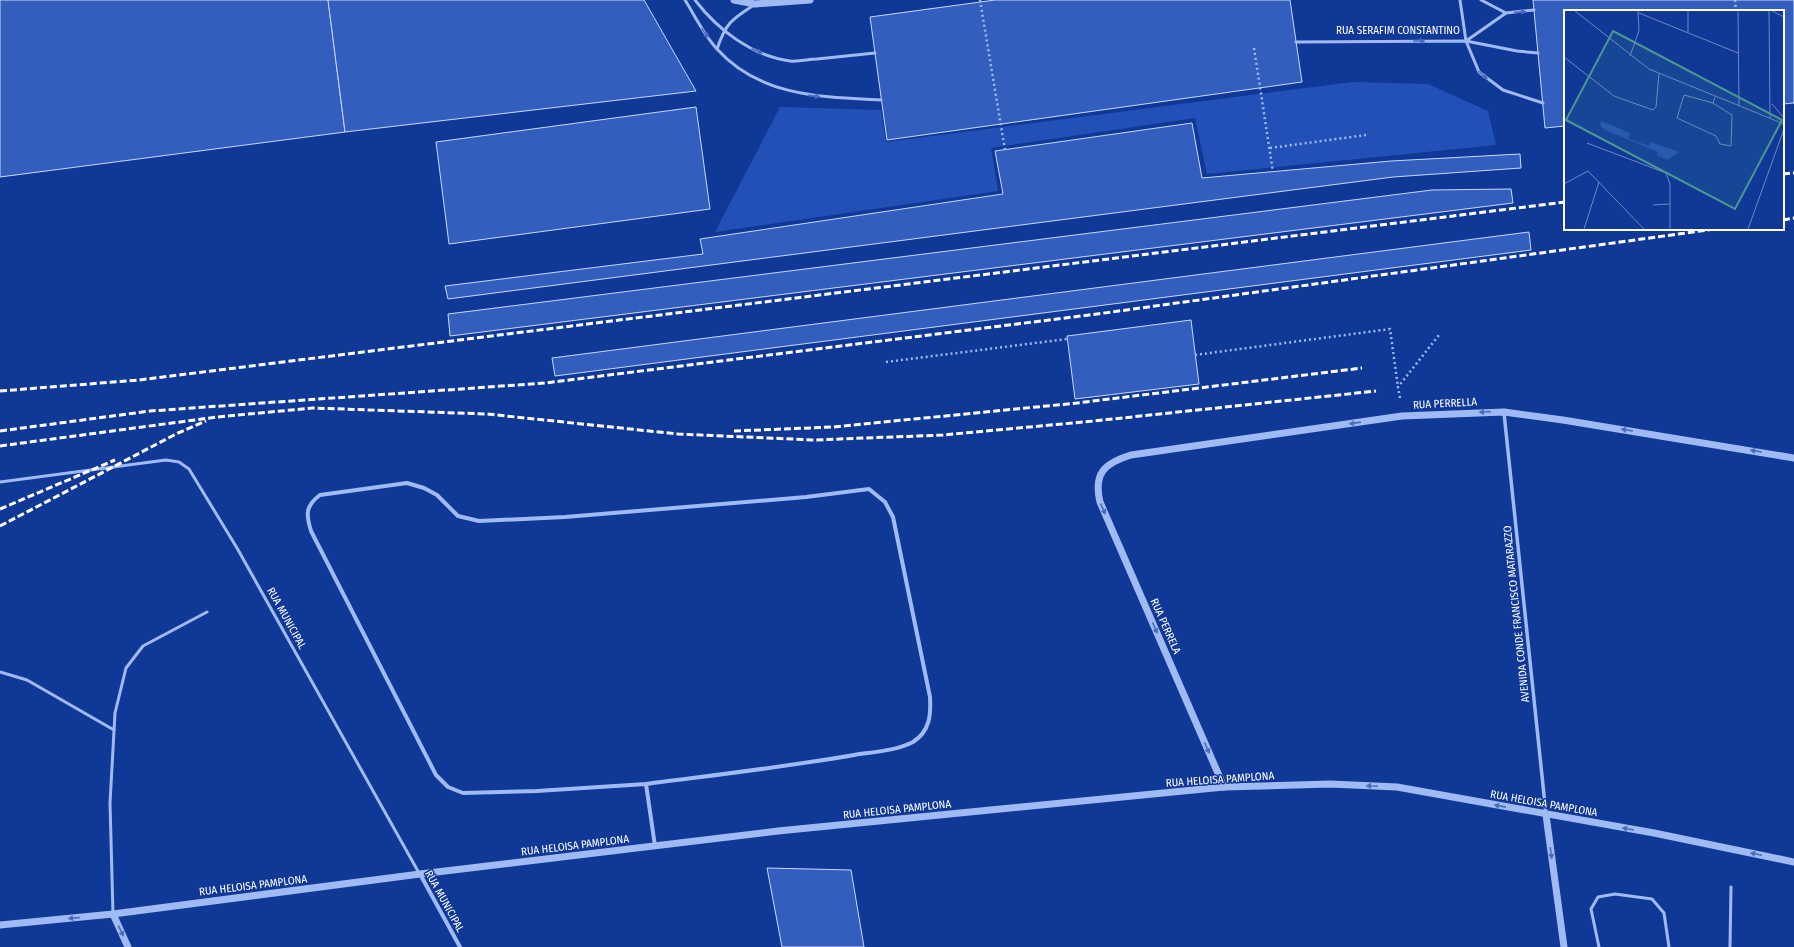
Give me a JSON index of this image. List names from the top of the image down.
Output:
{
  "streets": {
    "street": [
      "RUA PERRELLA",
      "AVENIDA CONDE FRANCISCO MATARAZZO",
      "RUA MUNICIPAL",
      "RUA PERRELA",
      "RUA HELOISA PAMPLONA"
    ],
    "lane": ["RUA SERAFIM CONSTANTINO"]
  },
  "crossings": [
    ["RUA PERRELLA", "AVENIDA CONDE FRANCISCO MATARAZZO"],
    ["RUA PERRELLA", "RUA PERRELA"],
    ["AVENIDA CONDE FRANCISCO MATARAZZO", "RUA HELOISA PAMPLONA"],
    ["RUA MUNICIPAL", "RUA HELOISA PAMPLONA"],
    ["RUA PERRELA", "RUA HELOISA PAMPLONA"]
  ],
  "one_way": [
    "RUA SERAFIM CONSTANTINO",
    "RUA PERRELLA",
    "RUA PERRELA",
    "RUA HELOISA PAMPLONA"
  ]
}
